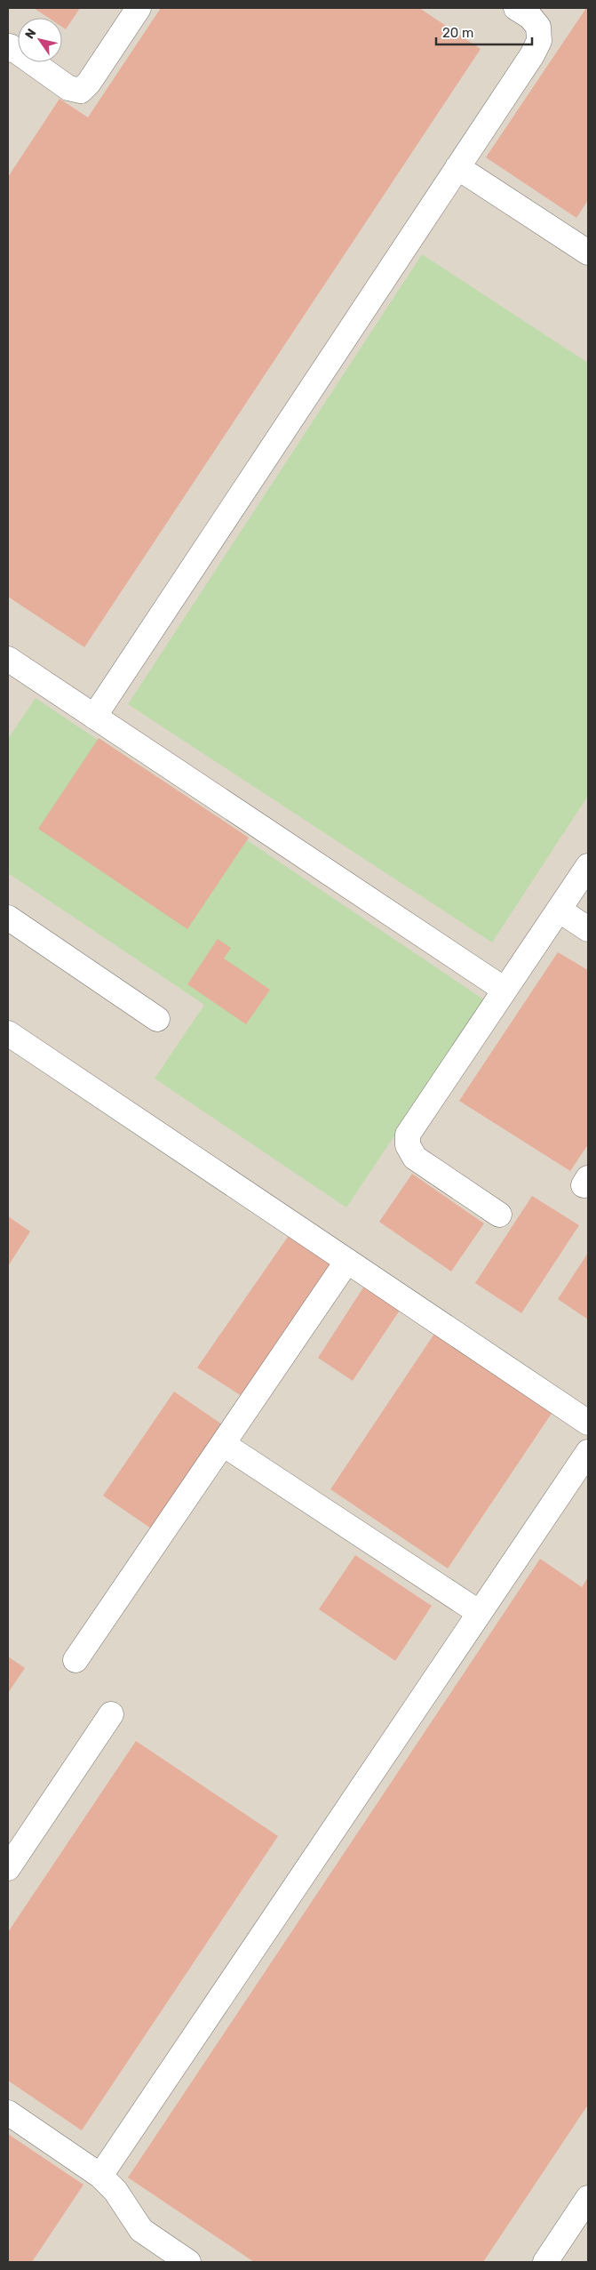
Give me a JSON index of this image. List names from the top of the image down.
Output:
{
  "scale_bar": "20 m",
  "north": "top left"
}
